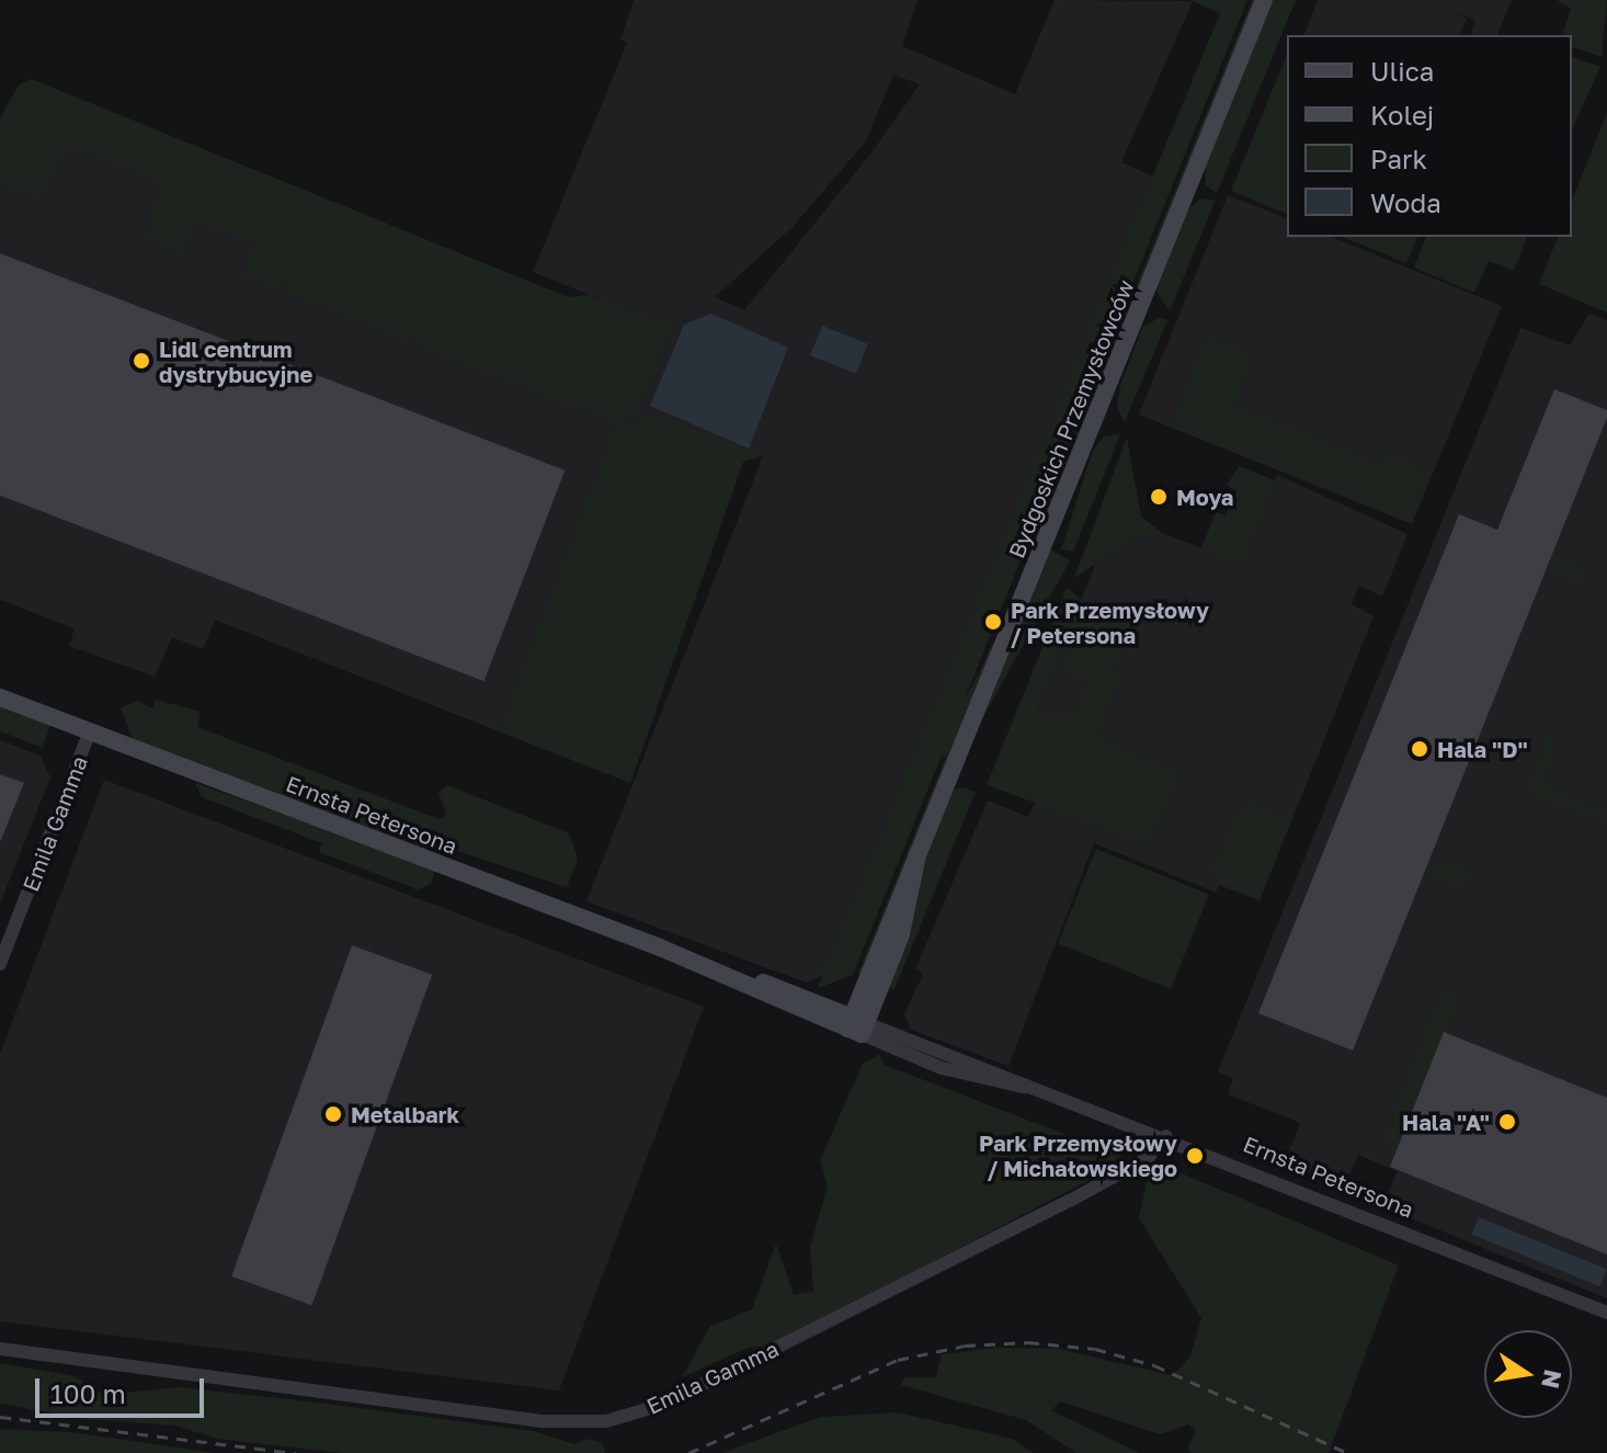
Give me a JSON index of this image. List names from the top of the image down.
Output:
{
  "streets": {
    "street": ["Bydgoskich Przemysłowców", "Ernsta Petersona", "Emila Gamma"]
  },
  "crossings": [
    ["Bydgoskich Przemysłowców", "Ernsta Petersona"],
    ["Ernsta Petersona", "Emila Gamma"]
  ],
  "places": [
    "Lidl centrum dystrybucyjne",
    "Moya",
    "Park Przemysłowy / Petersona",
    "Hala \"D\"",
    "Metalbark",
    "Hala \"A\"",
    "Park Przemysłowy / Michałowskiego"
  ],
  "legend": [
    "Ulica",
    "Kolej",
    "Park",
    "Woda"
  ],
  "scale_bar": "100 m",
  "north": "right"
}
